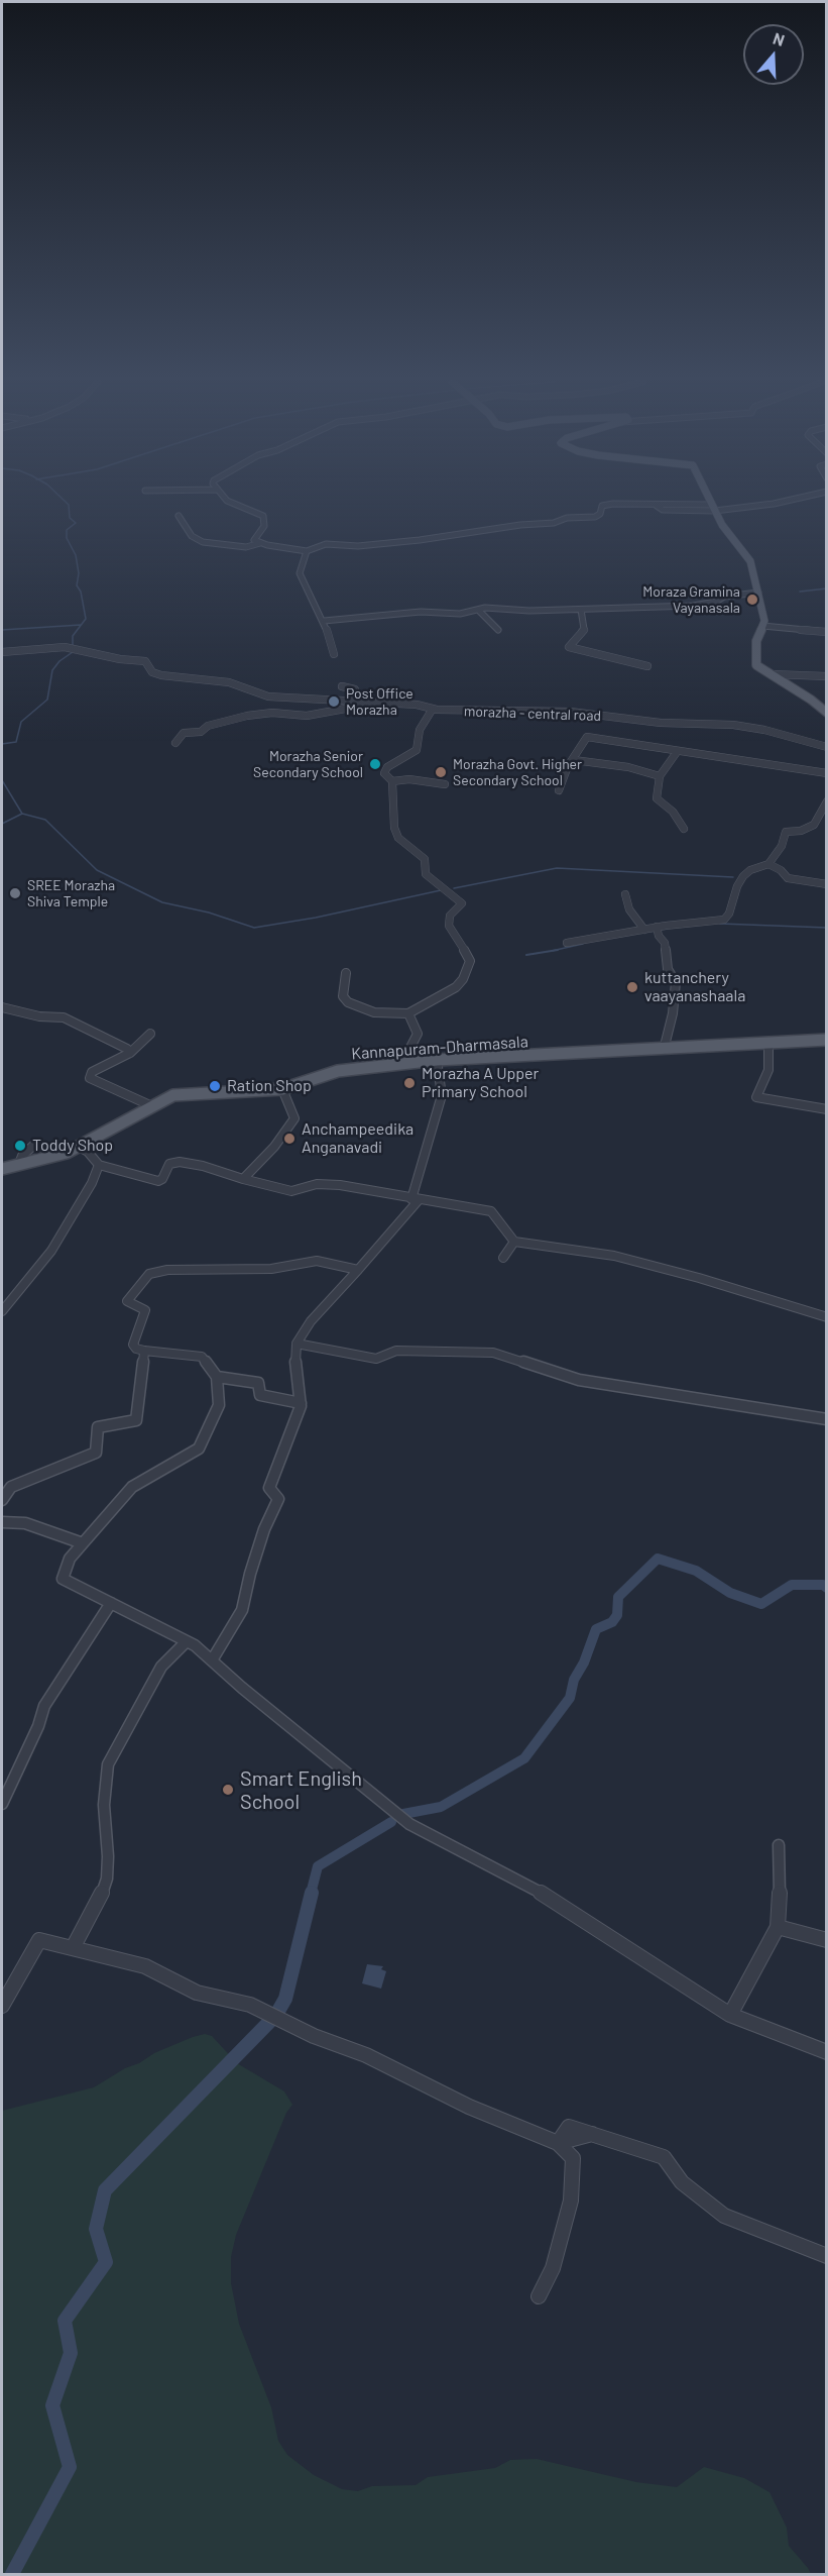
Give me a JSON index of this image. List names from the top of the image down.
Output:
{
  "streets": {
    "main road": ["Kannapuram-Dharmasala"],
    "street": ["morazha - central road"]
  },
  "places": [
    "Moraza Gramina Vayanasala",
    "Post Office Morazha",
    "Morazha Senior Secondary School",
    "Morazha Govt. Higher Secondary School",
    "SREE Morazha Shiva Temple",
    "kuttanchery vaayanashaala",
    "Morazha A Upper Primary School",
    "Ration Shop",
    "Anchampeedika Anganavadi",
    "Toddy Shop",
    "Smart English School"
  ],
  "north": "top"
}
